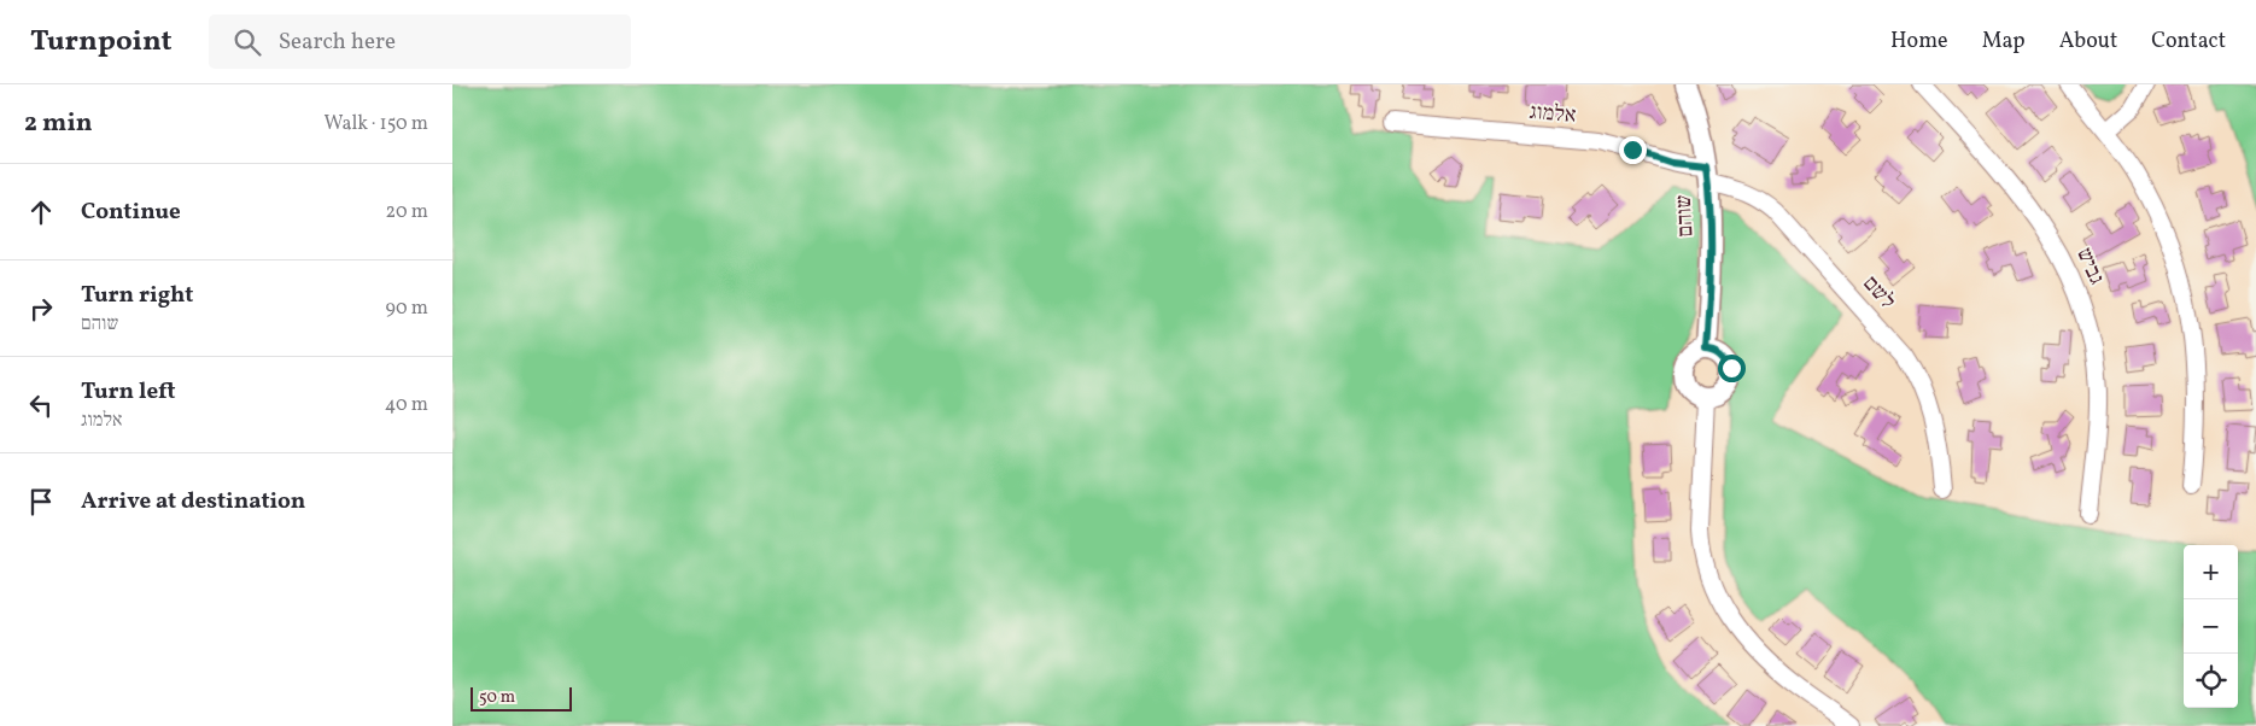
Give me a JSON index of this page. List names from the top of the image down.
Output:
{
  "streets": {
    "street": [
      "אלמוג",
      "שוהם",
      "גביש",
      "לשם"
    ]
  },
  "crossings": [
    ["אלמוג", "שוהם"],
    ["אלמוג", "לשם"],
    ["שוהם", "לשם"]
  ],
  "scale_bar": "50 m",
  "page": {
    "header": "Turnpoint",
    "search": "Search here",
    "nav": [
      "Home",
      "Map",
      "About",
      "Contact"
    ],
    "heading": ["2 min", "Walk · 150 m"],
    "list": [
      ["Continue", "20 m"],
      ["Turn right", "שוהם", "90 m"],
      ["Turn left", "אלמוג", "40 m"],
      "Arrive at destination"
    ],
    "map_buttons": ["+", "−"],
    "scale": "50 m"
  }
}
